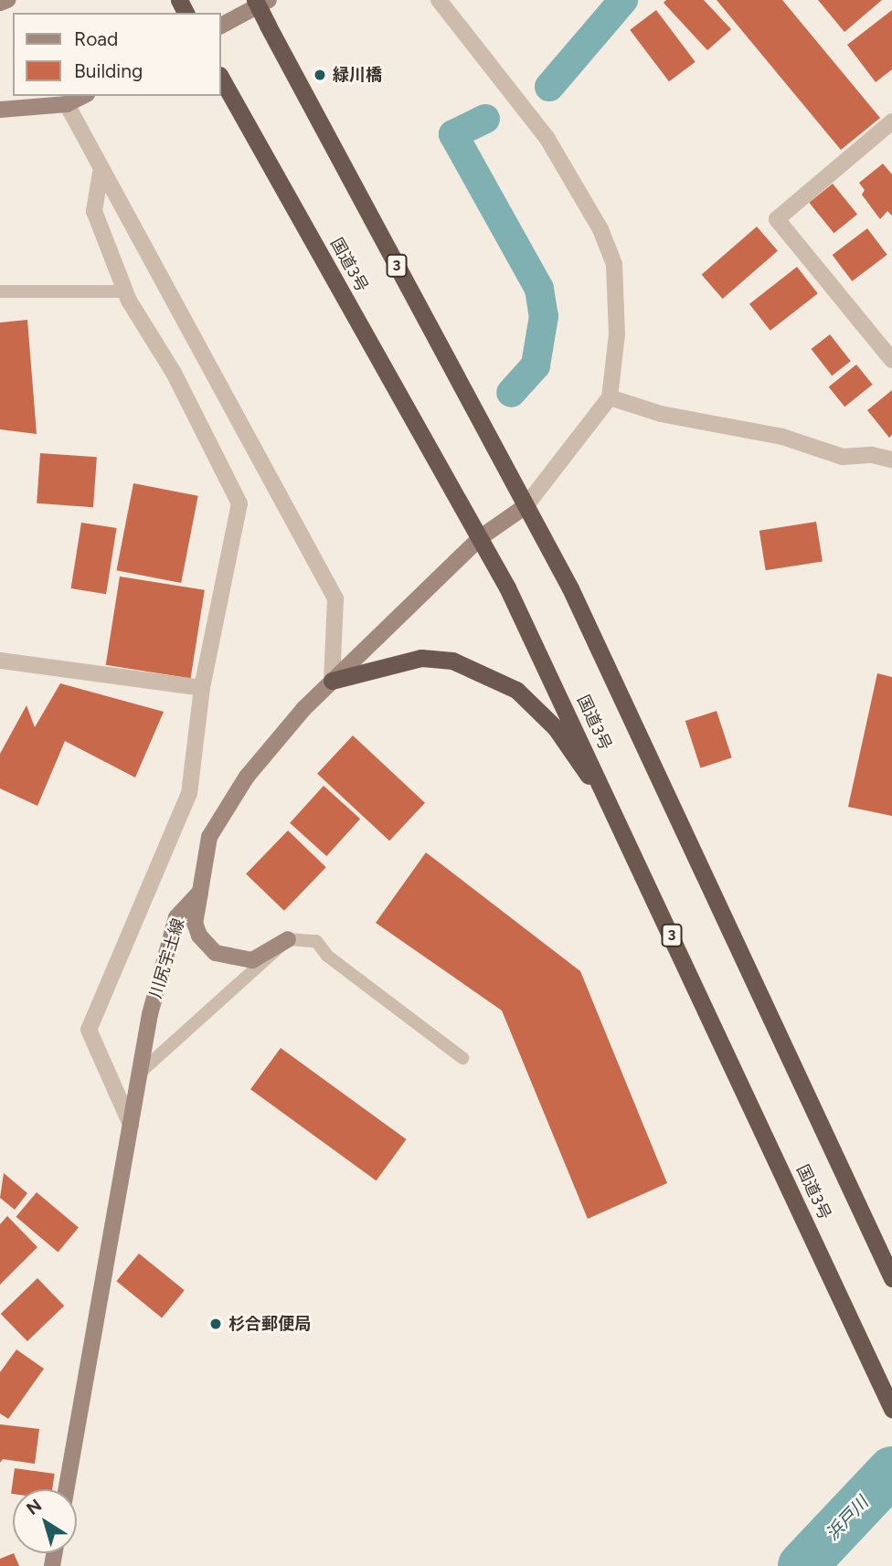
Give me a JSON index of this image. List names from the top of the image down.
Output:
{
  "streets": {
    "highway": ["国道3号", "3"],
    "main road": ["川尻宇土線"]
  },
  "water": ["浜戸川"],
  "places": ["緑川橋", "杉合郵便局"],
  "legend": ["Road", "Building"],
  "north": "top left"
}
